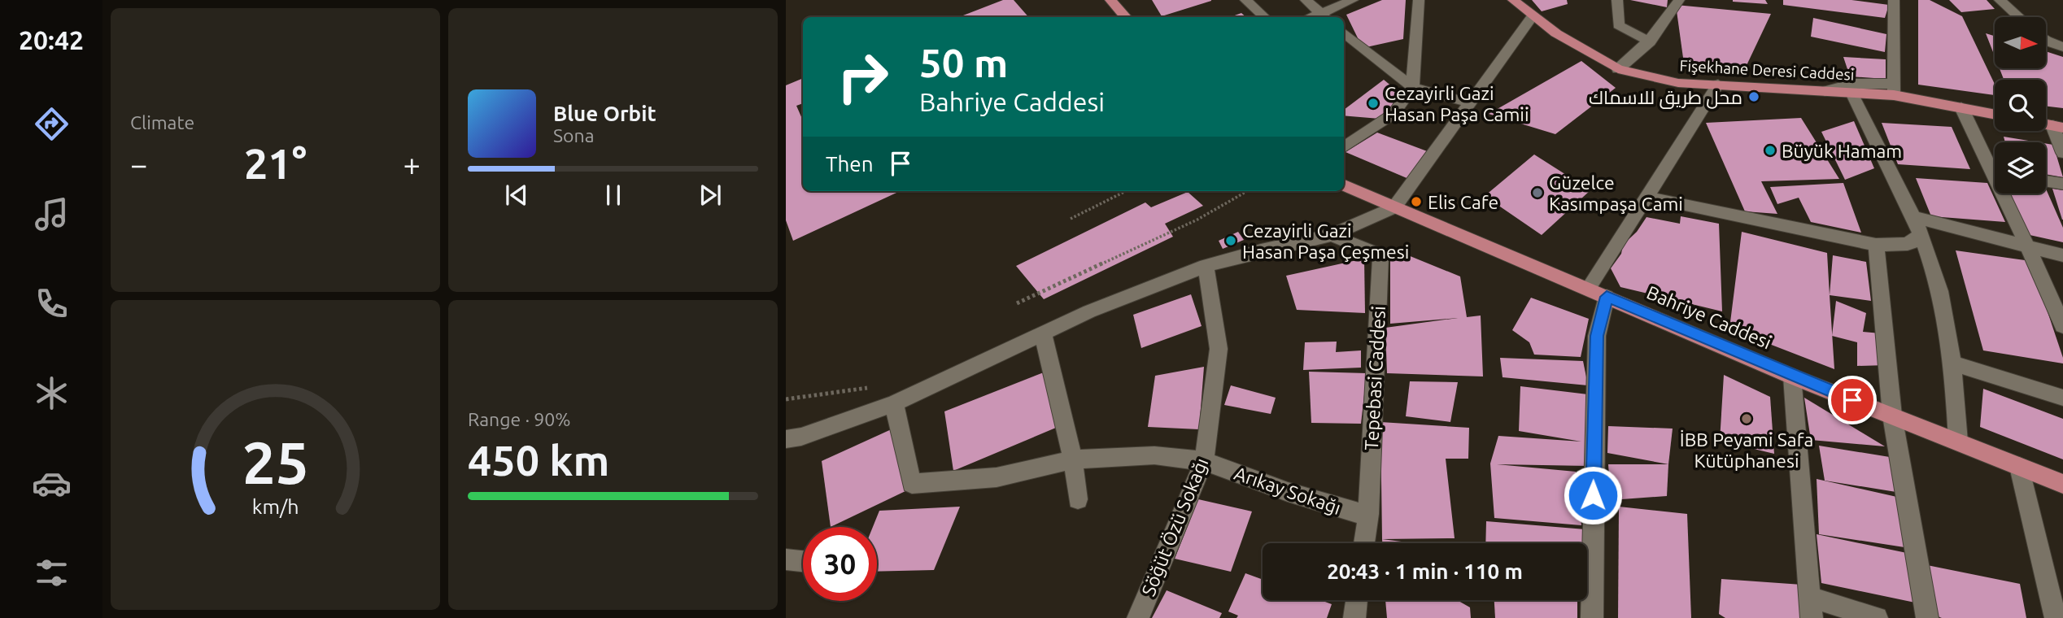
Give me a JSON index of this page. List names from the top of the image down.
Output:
{
  "streets": {
    "main road": ["Fişekhane Deresi Caddesi", "Bahriye Caddesi"],
    "street": ["Tepebasi Caddesi", "Arıkay Sokağı", "Söğüt Özü Sokağı"]
  },
  "crossings": [
    ["Tepebasi Caddesi", "Arıkay Sokağı"],
    ["Arıkay Sokağı", "Söğüt Özü Sokağı"]
  ],
  "places": [
    "محل طريق للاسماك",
    "Cezayirli Gazi Hasan Paşa Camii",
    "Büyük Hamam",
    "Güzelce Kasımpaşa Cami",
    "Elis Cafe",
    "Cezayirli Gazi Hasan Paşa Çeşmesi",
    "İBB Peyami Safa Kütüphanesi"
  ],
  "north": "right",
  "page": {
    "tabs": "20:42",
    "tile": [
      "Climate",
      ["Range · 90%", "450 km"]
    ],
    "turn": ["50 m", "Bahriye Caddesi"],
    "song": ["Blue Orbit", "Sona"],
    "then": "Then",
    "heat": ["−", "21°", "+"],
    "limit": "30",
    "trip": "20:43 · 1 min · 110 m",
    "gauge": ["25", "km/h"]
  }
}
